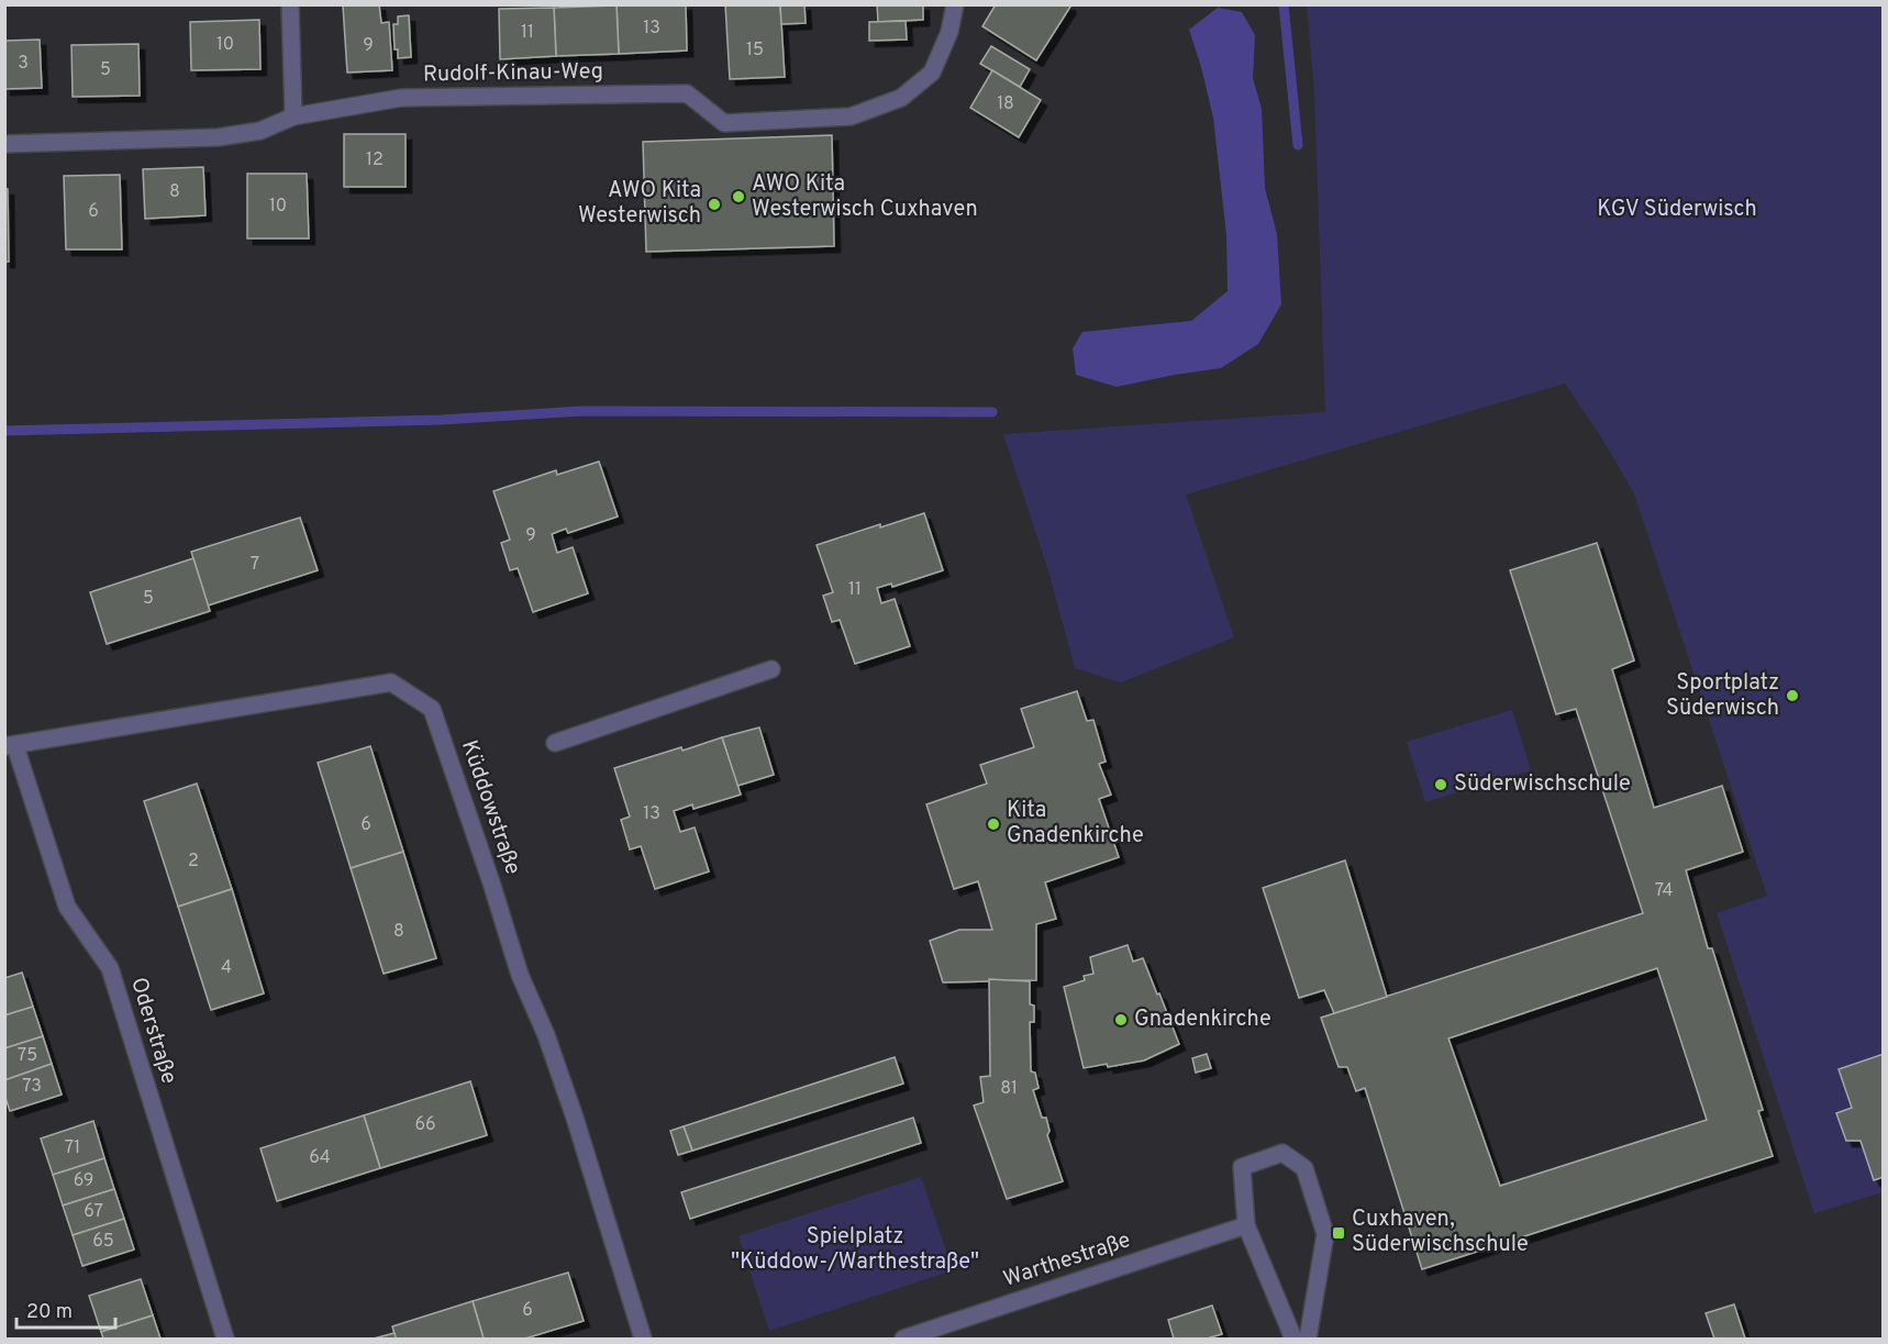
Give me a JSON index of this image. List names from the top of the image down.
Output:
{
  "streets": {
    "street": [
      "Rudolf-Kinau-Weg",
      "Küddowstraße",
      "Oderstraße",
      "Warthestraße"
    ]
  },
  "crossings": [
    ["Küddowstraße", "Oderstraße"]
  ],
  "parks": ["KGV Süderwisch", "Spielplatz \"Küddow-/Warthestraße\""],
  "places": {
    "other": [
      "AWO Kita Westerwisch Cuxhaven",
      "AWO Kita Westerwisch",
      "Sportplatz Süderwisch",
      "Süderwischschule",
      "Kita Gnadenkirche",
      "Gnadenkirche"
    ],
    "transit": ["Cuxhaven, Süderwischschule"]
  },
  "house_numbers": [
    "13",
    "11",
    "10",
    "9",
    "15",
    "3",
    "5",
    "18",
    "12",
    "8",
    "10",
    "6",
    "9",
    "7",
    "11",
    "5",
    "13",
    "6",
    "2",
    "74",
    "8",
    "4",
    "75",
    "73",
    "81",
    "66",
    "71",
    "64",
    "69",
    "67",
    "65",
    "6"
  ],
  "scale_bar": "20 m"
}
